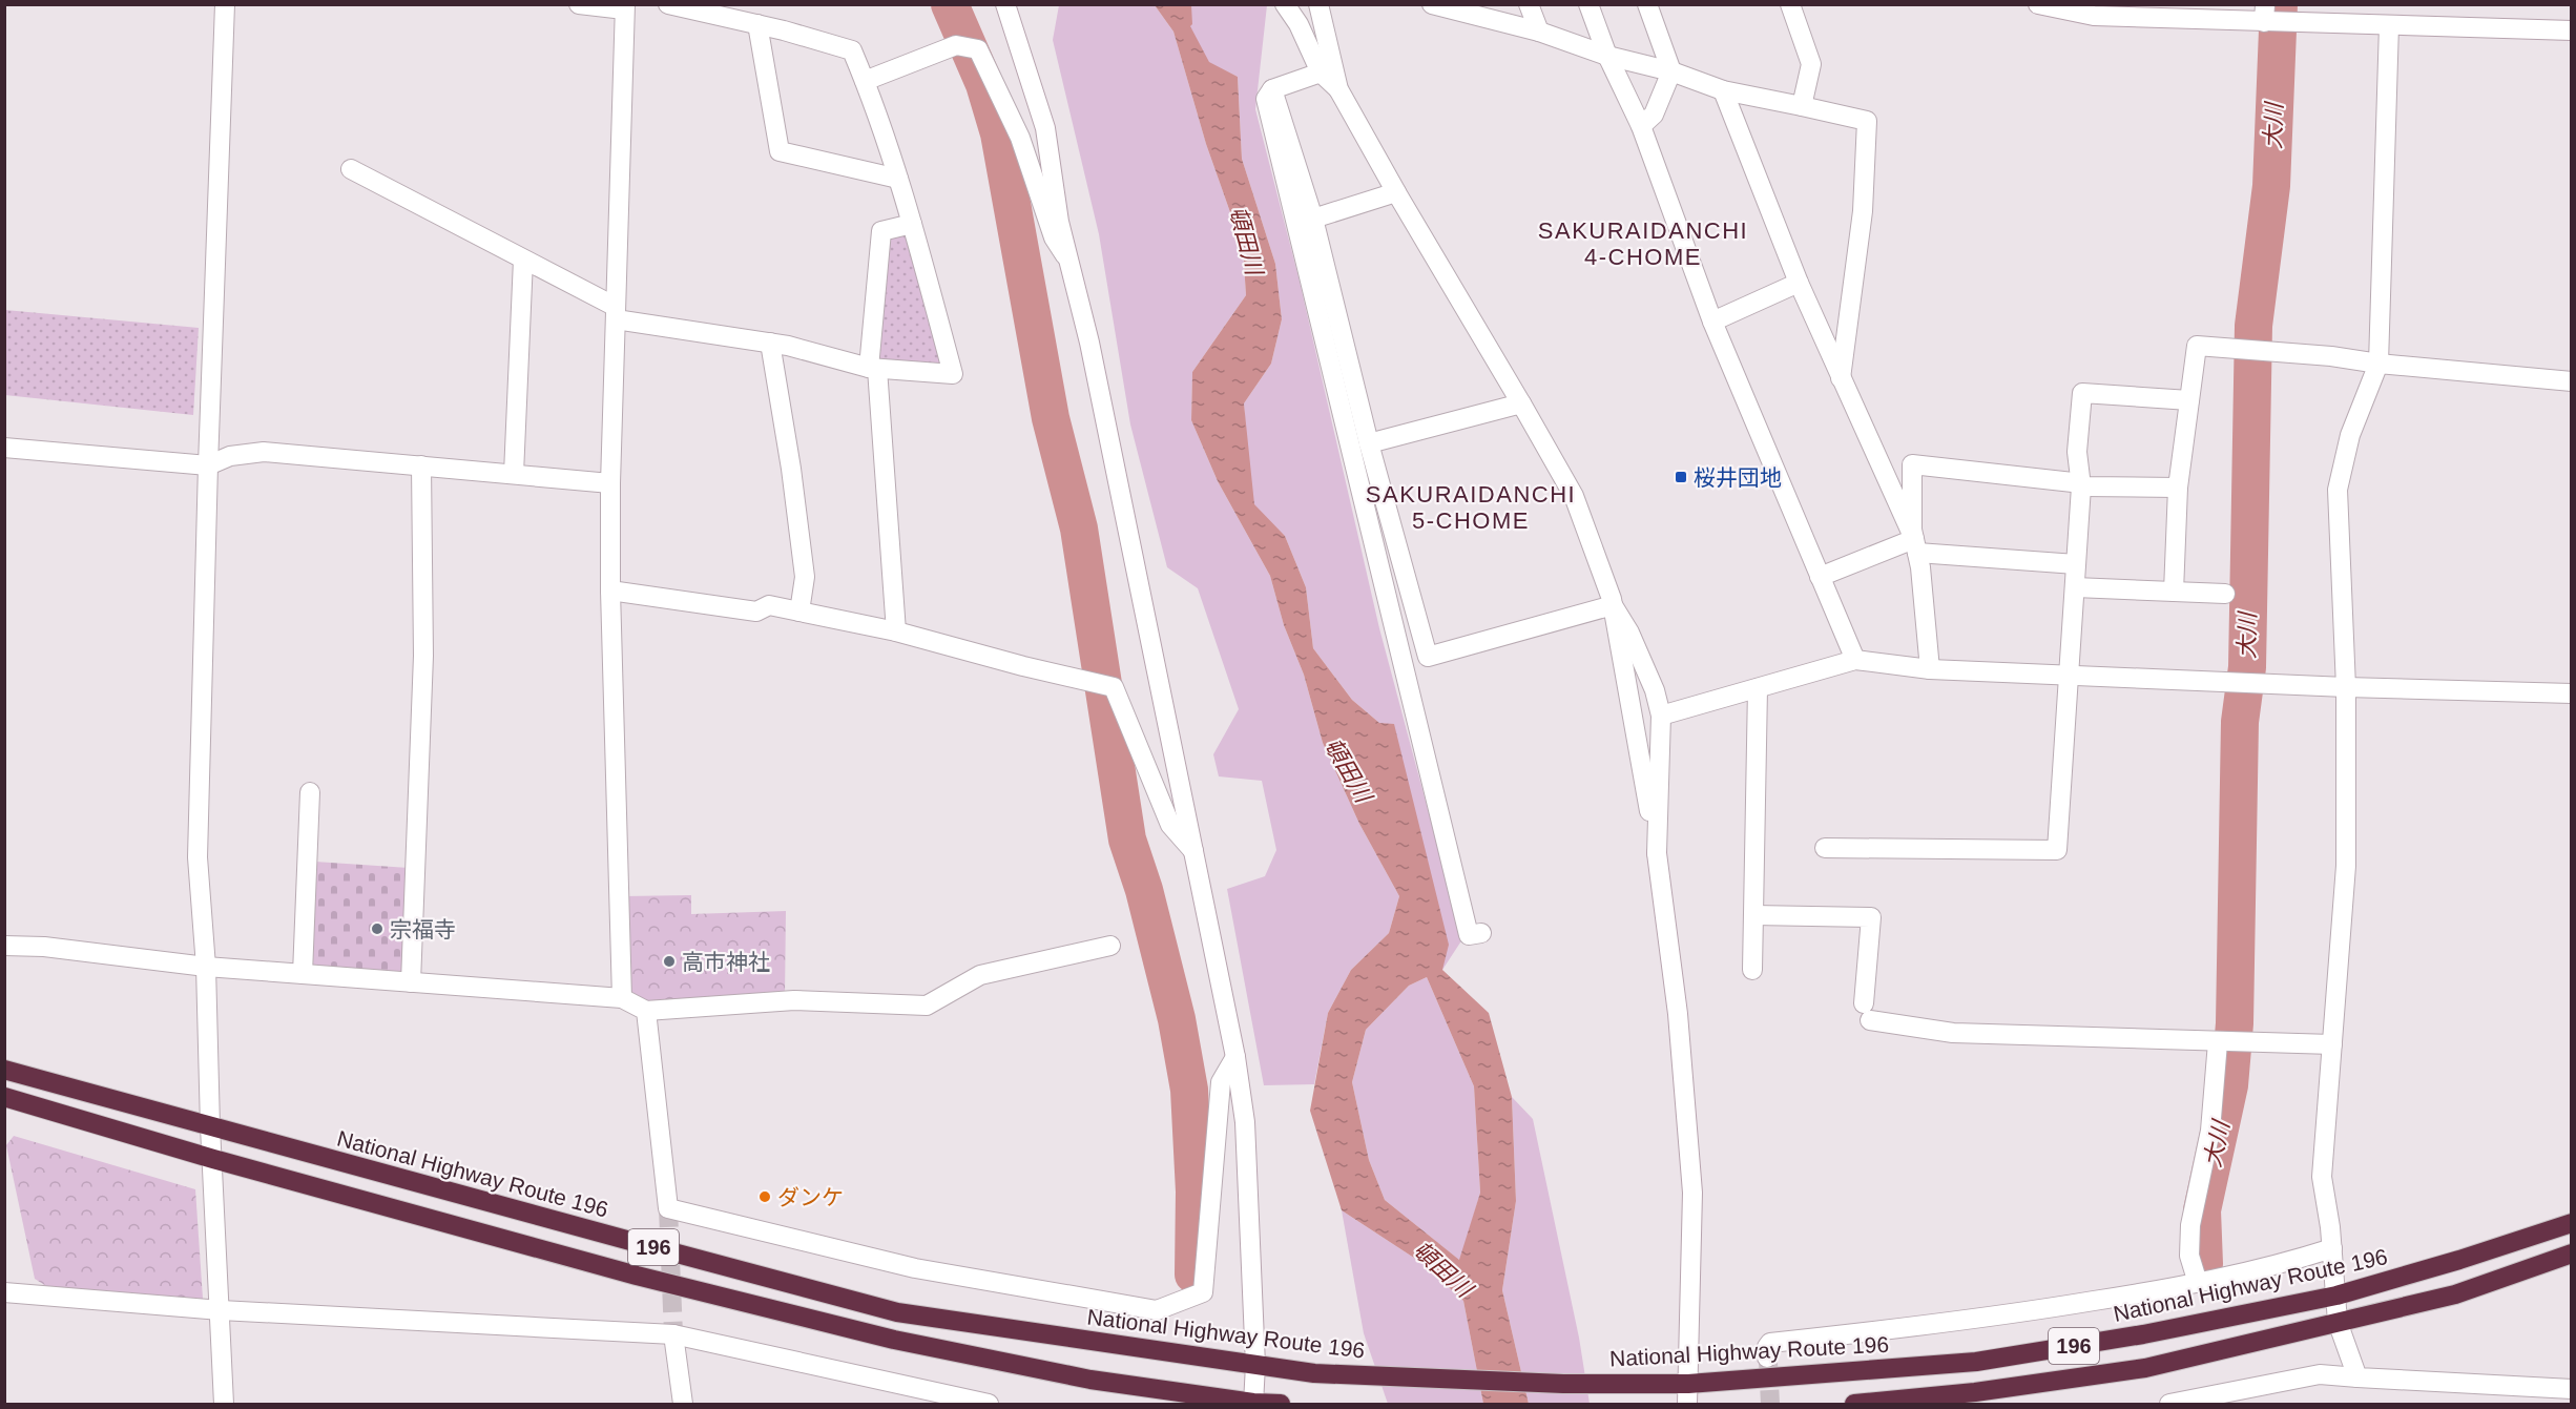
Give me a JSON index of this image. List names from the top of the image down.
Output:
{
  "streets": {
    "highway": ["National Highway Route 196", "196"]
  },
  "districts": ["SAKURAIDANCHI 4-CHOME", "SAKURAIDANCHI 5-CHOME"],
  "water": ["大川", "頓田川"],
  "places": {
    "transit": ["桜井団地"],
    "other": ["宗福寺", "高市神社", "ダンケ"]
  }
}
